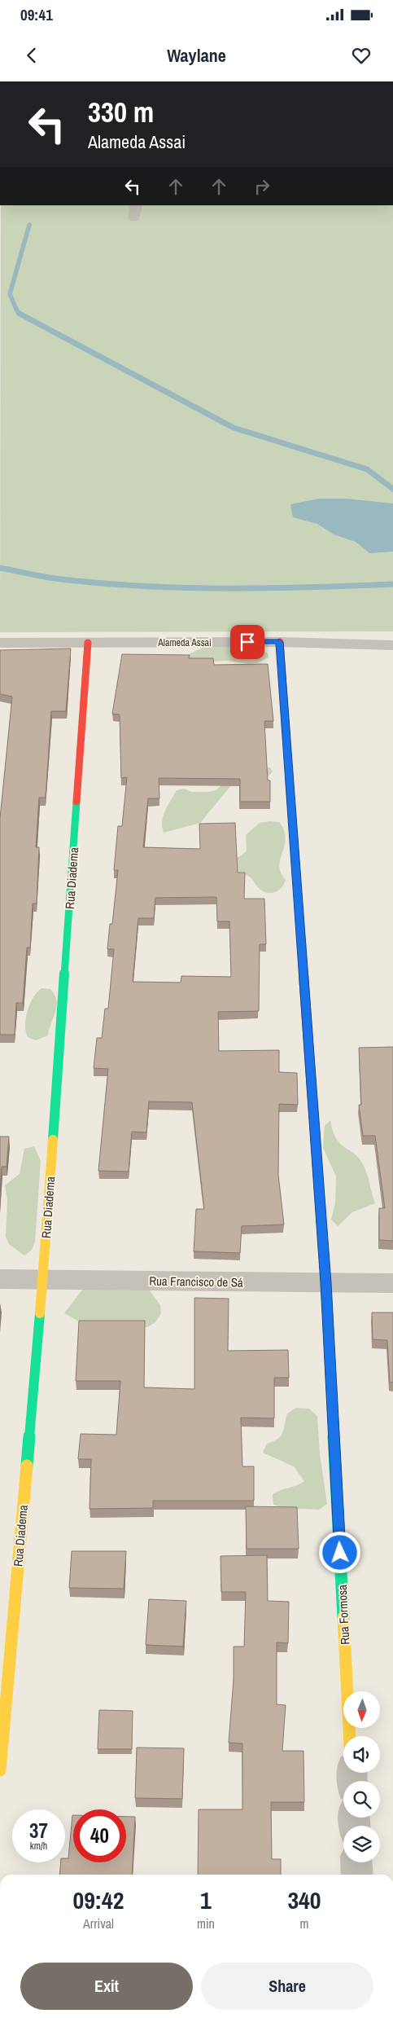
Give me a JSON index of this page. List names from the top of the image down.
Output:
{
  "streets": {
    "street": [
      "Alameda Assai",
      "Rua Diadema",
      "Rua Francisco de Sá",
      "Rua Formosa"
    ]
  },
  "crossings": [
    ["Alameda Assai", "Rua Diadema"],
    ["Alameda Assai", "Rua Formosa"],
    ["Rua Diadema", "Rua Francisco de Sá"],
    ["Rua Francisco de Sá", "Rua Formosa"]
  ],
  "north": "bottom",
  "page": {
    "status": "09:41",
    "header": "Waylane",
    "turn": ["330 m", "Alameda Assai"],
    "speed": "37 km/h",
    "limit": "40",
    "eta": [
      "09:42",
      "Arrival",
      "1",
      "min",
      "340",
      "m"
    ],
    "buttons": ["Exit", "Share"]
  }
}
